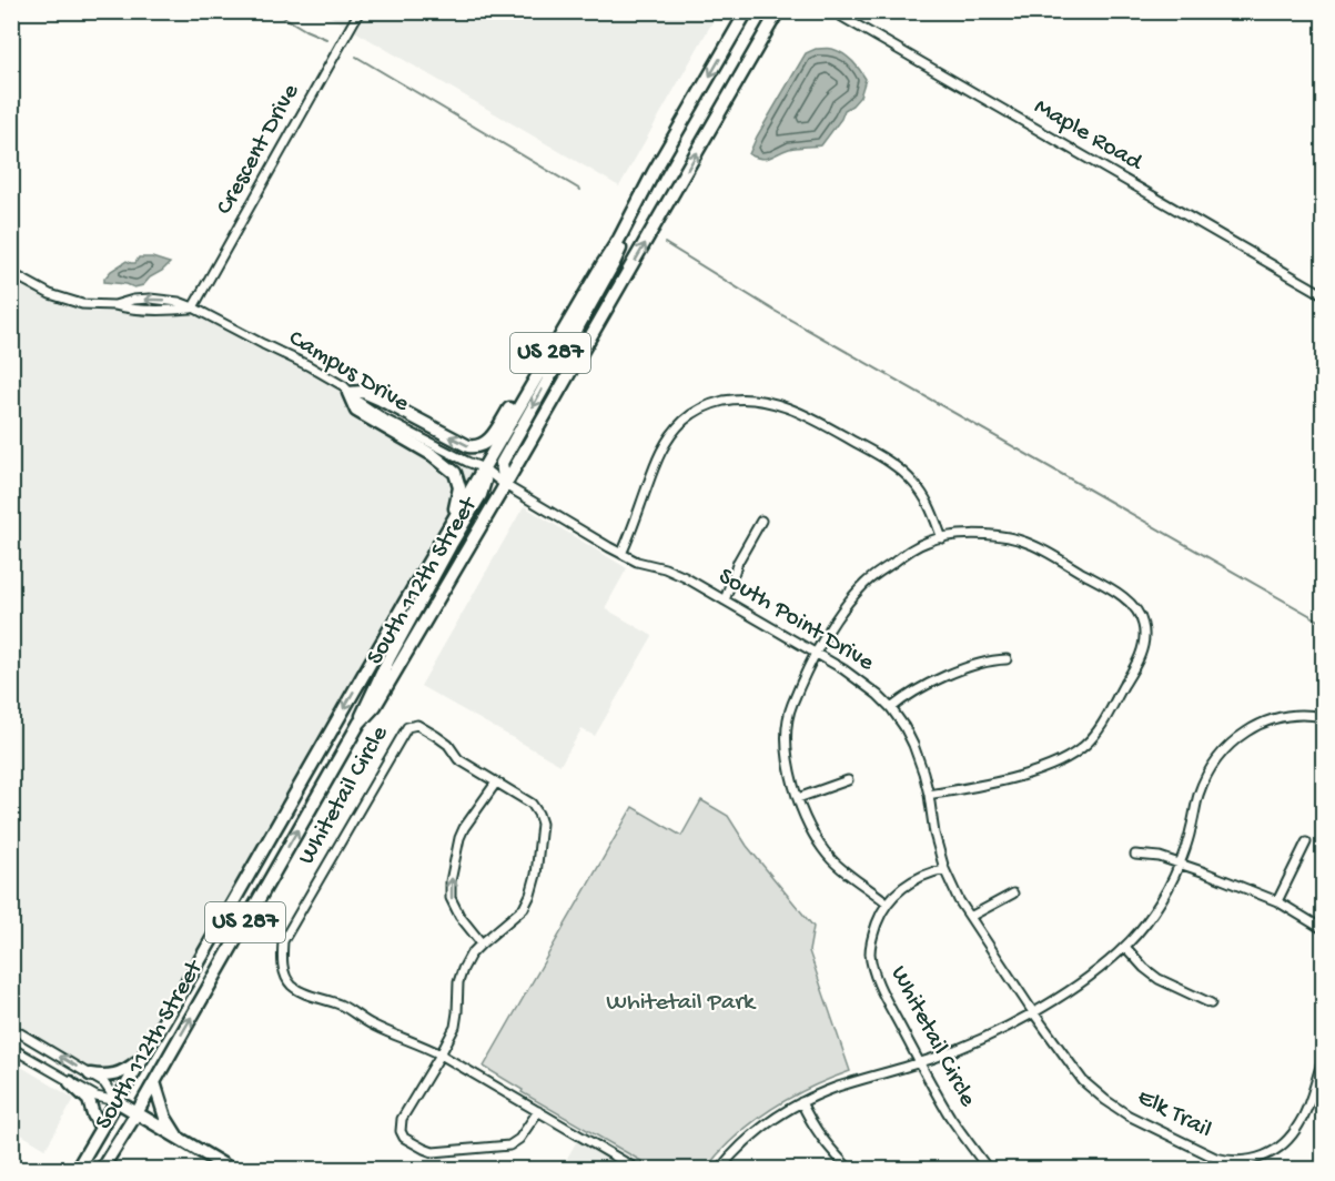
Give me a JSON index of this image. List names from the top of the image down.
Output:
{
  "streets": {
    "main road": ["US 287", "South 112th Street"],
    "street": [
      "Maple Road",
      "Crescent Drive",
      "Campus Drive",
      "South Point Drive",
      "Whitetail Circle",
      "Elk Trail"
    ]
  },
  "crossings": [
    ["Crescent Drive", "Campus Drive"],
    ["Campus Drive", "South 112th Street"],
    ["Campus Drive", "South Point Drive"],
    ["South 112th Street", "South Point Drive"],
    ["South Point Drive", "Whitetail Circle"],
    ["South Point Drive", "Elk Trail"]
  ],
  "parks": ["Whitetail Park"]
}
